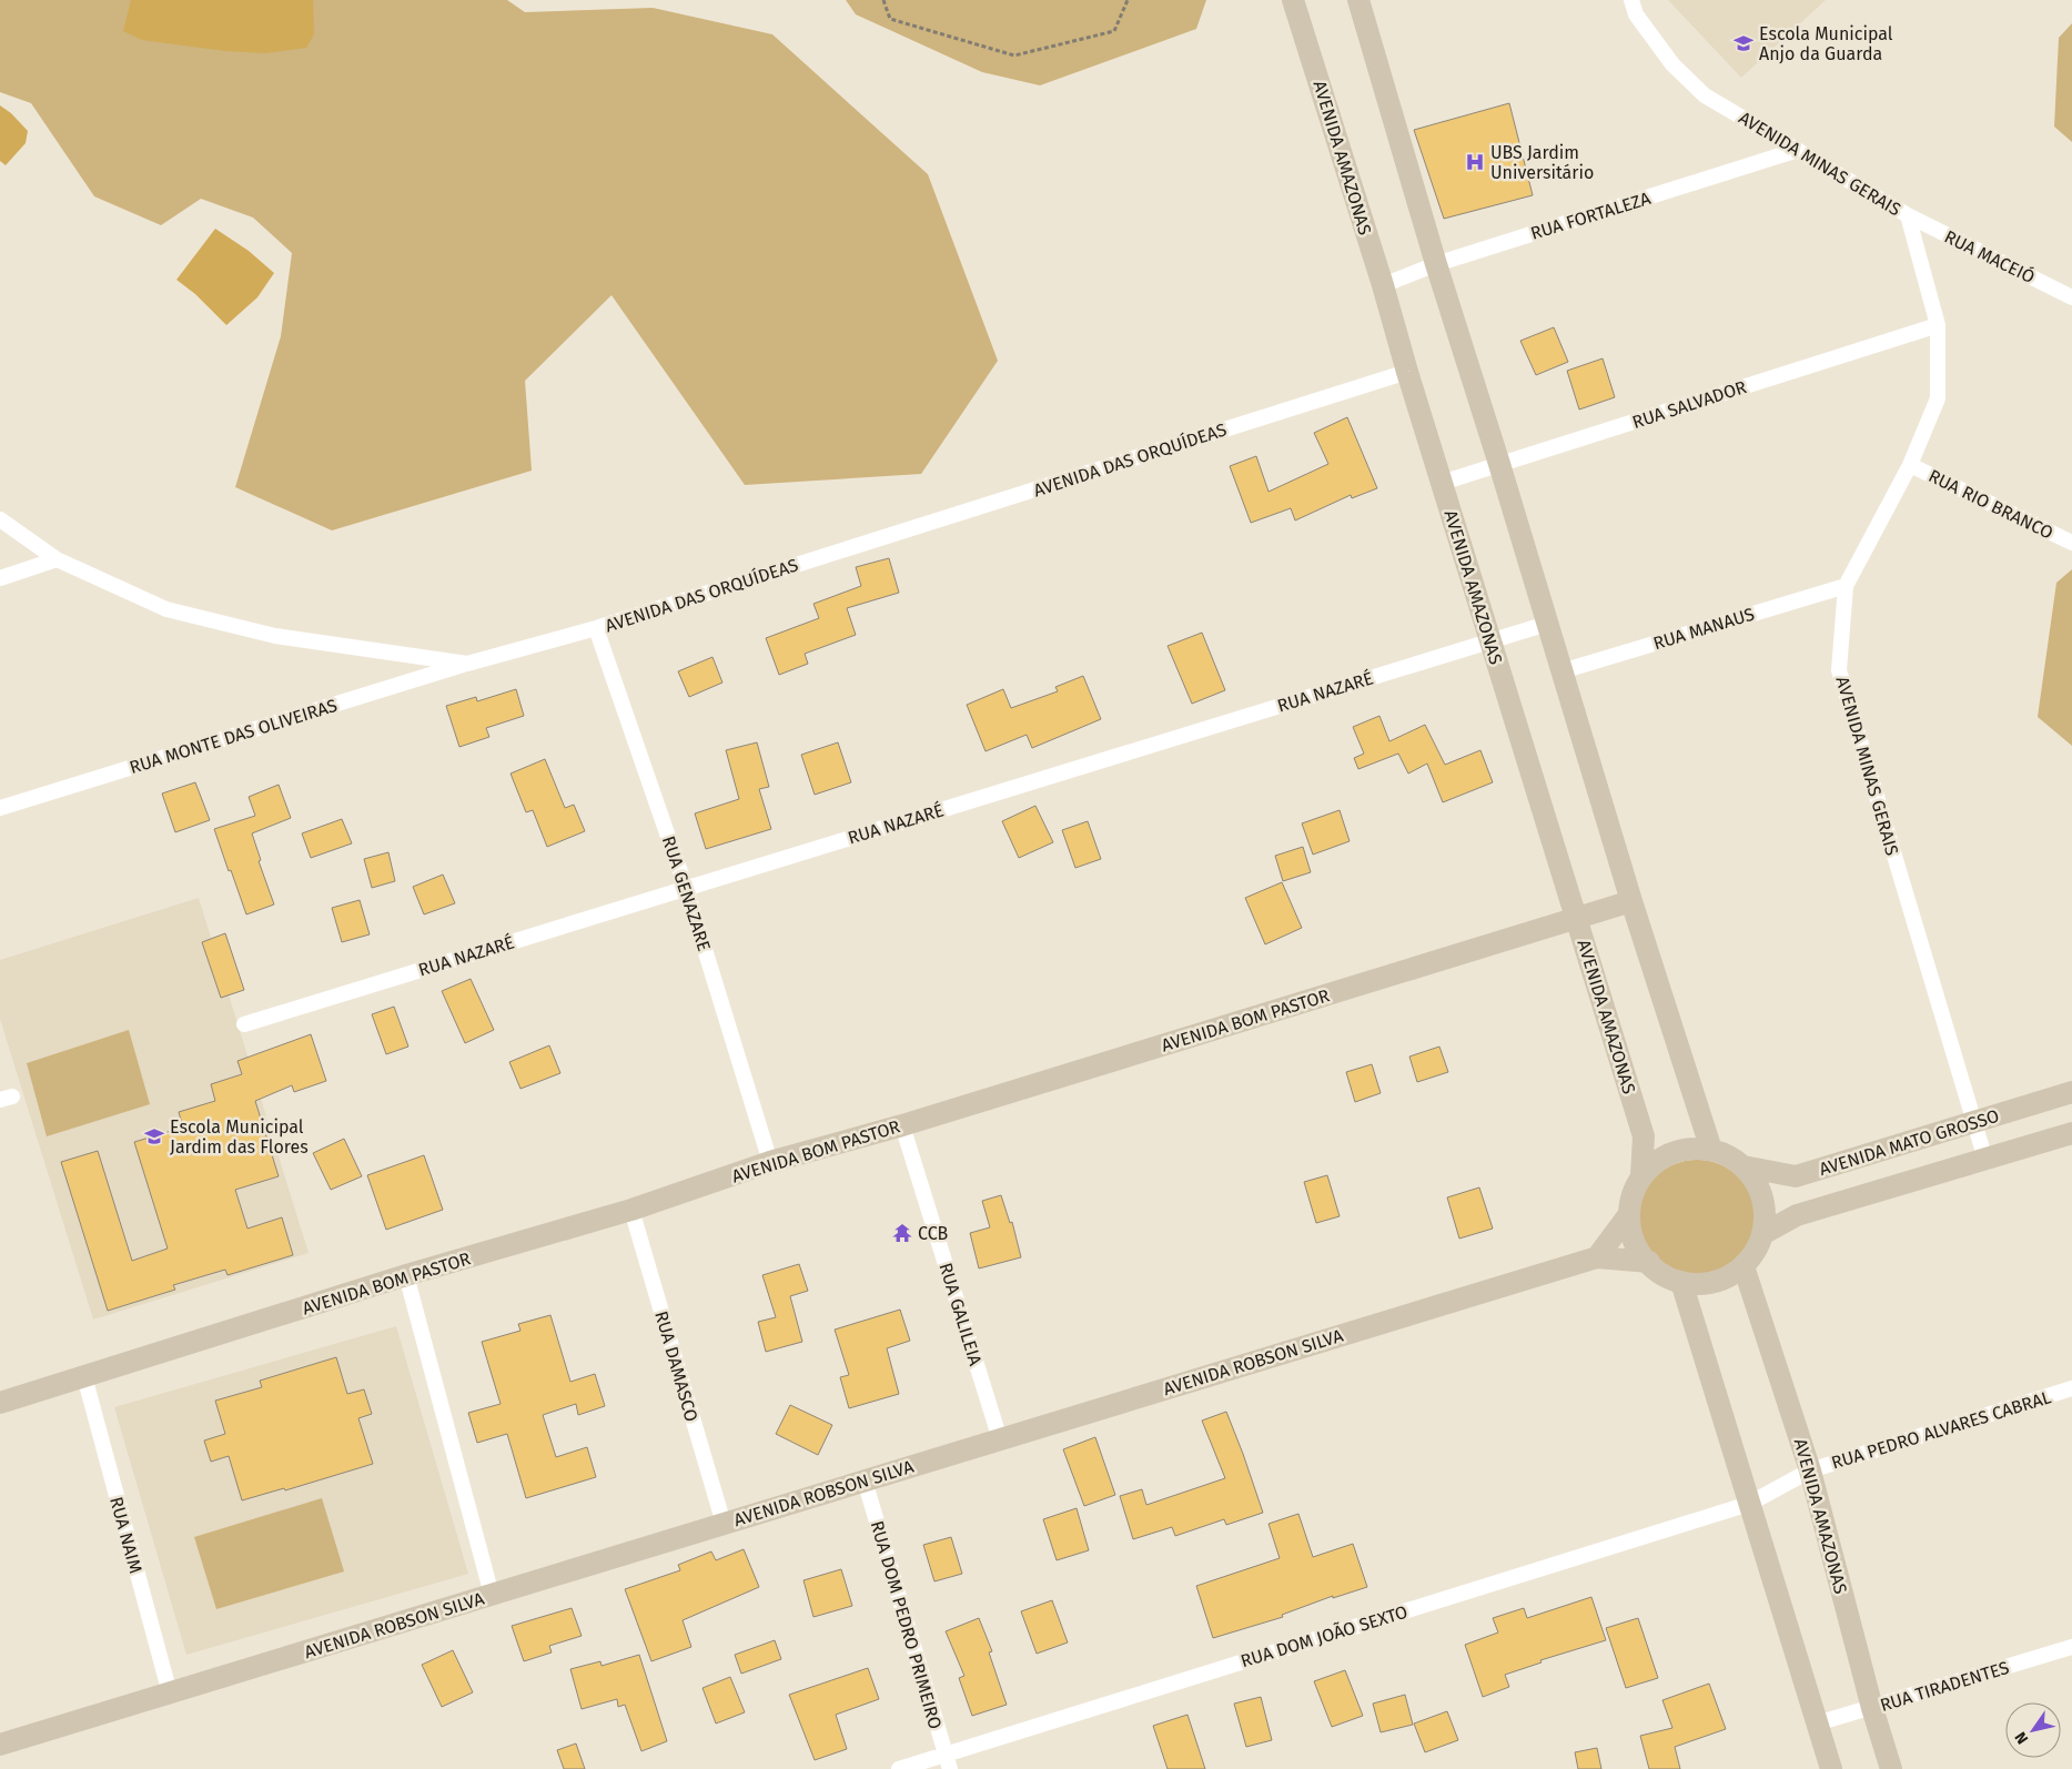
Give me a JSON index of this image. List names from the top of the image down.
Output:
{
  "streets": {
    "street": [
      "AVENIDA AMAZONAS",
      "AVENIDA MINAS GERAIS",
      "RUA FORTALEZA",
      "RUA MACEIÓ",
      "RUA SALVADOR",
      "AVENIDA DAS ORQUÍDEAS",
      "RUA RIO BRANCO",
      "RUA MANAUS",
      "RUA NAZARÉ",
      "RUA MONTE DAS OLIVEIRAS",
      "RUA GENAZARE",
      "AVENIDA BOM PASTOR",
      "AVENIDA MATO GROSSO",
      "RUA GALILEIA",
      "AVENIDA ROBSON SILVA",
      "RUA DAMASCO",
      "RUA PEDRO ALVARES CABRAL",
      "RUA NAIM",
      "RUA DOM PEDRO PRIMEIRO",
      "RUA DOM JOÃO SEXTO",
      "RUA TIRADENTES"
    ]
  },
  "crossings": [
    ["AVENIDA AMAZONAS", "RUA FORTALEZA"],
    ["AVENIDA AMAZONAS", "RUA SALVADOR"],
    ["AVENIDA AMAZONAS", "AVENIDA DAS ORQUÍDEAS"],
    ["AVENIDA AMAZONAS", "RUA NAZARÉ"],
    ["AVENIDA AMAZONAS", "AVENIDA BOM PASTOR"],
    ["AVENIDA AMAZONAS", "AVENIDA MATO GROSSO"],
    ["AVENIDA AMAZONAS", "AVENIDA ROBSON SILVA"],
    ["AVENIDA AMAZONAS", "RUA PEDRO ALVARES CABRAL"],
    ["AVENIDA AMAZONAS", "RUA TIRADENTES"],
    ["AVENIDA MINAS GERAIS", "RUA FORTALEZA"],
    ["AVENIDA MINAS GERAIS", "RUA MACEIÓ"],
    ["AVENIDA MINAS GERAIS", "RUA SALVADOR"],
    ["AVENIDA MINAS GERAIS", "RUA RIO BRANCO"],
    ["AVENIDA MINAS GERAIS", "RUA MANAUS"],
    ["AVENIDA MINAS GERAIS", "AVENIDA MATO GROSSO"],
    ["AVENIDA DAS ORQUÍDEAS", "RUA MONTE DAS OLIVEIRAS"],
    ["AVENIDA DAS ORQUÍDEAS", "RUA GENAZARE"],
    ["RUA NAZARÉ", "RUA GENAZARE"],
    ["RUA GENAZARE", "AVENIDA BOM PASTOR"],
    ["AVENIDA BOM PASTOR", "RUA GALILEIA"],
    ["AVENIDA BOM PASTOR", "RUA DAMASCO"],
    ["AVENIDA BOM PASTOR", "RUA NAIM"],
    ["AVENIDA MATO GROSSO", "AVENIDA ROBSON SILVA"],
    ["RUA GALILEIA", "AVENIDA ROBSON SILVA"],
    ["AVENIDA ROBSON SILVA", "RUA DAMASCO"],
    ["AVENIDA ROBSON SILVA", "RUA NAIM"],
    ["AVENIDA ROBSON SILVA", "RUA DOM PEDRO PRIMEIRO"],
    ["RUA PEDRO ALVARES CABRAL", "RUA DOM JOÃO SEXTO"],
    ["RUA DOM PEDRO PRIMEIRO", "RUA DOM JOÃO SEXTO"]
  ],
  "places": {
    "school or university": ["Escola Municipal Anjo da Guarda", "Escola Municipal Jardim das Flores"],
    "hospital": ["UBS Jardim Universitário"],
    "temple": ["CCB"]
  },
  "north": "bottom left"
}
